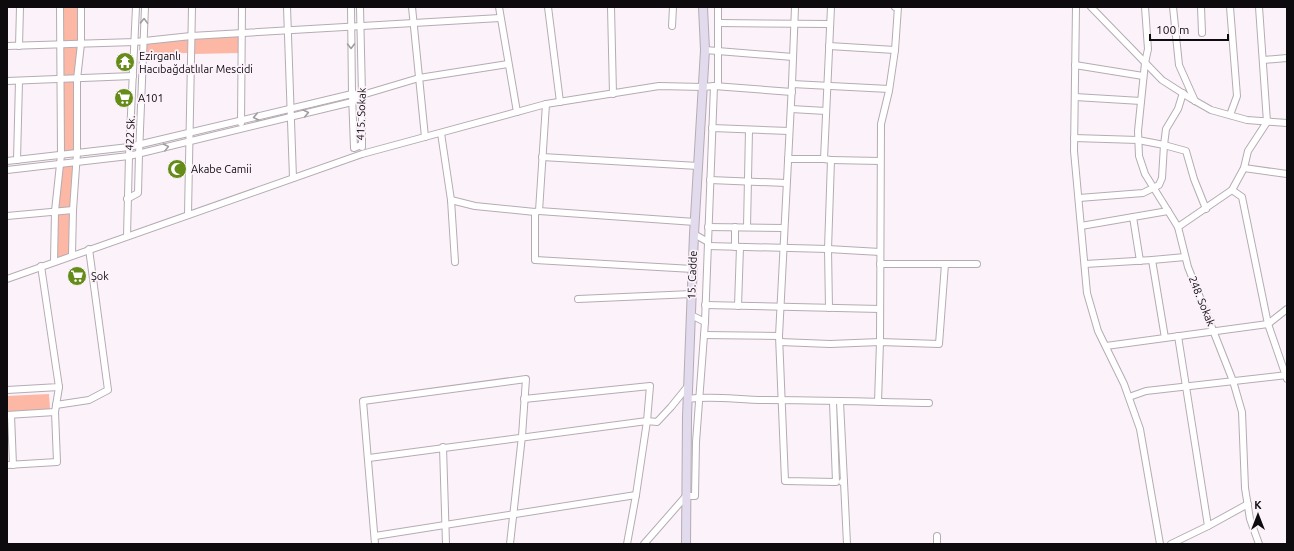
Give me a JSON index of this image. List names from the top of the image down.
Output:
{
  "streets": {
    "main road": ["15. Cadde"],
    "street": ["415. Sokak", "422 Sk.", "248. Sokak"]
  },
  "places": {
    "temple": ["Ezirganlı Hacıbağdatlılar Mescidi"],
    "supermarket": ["A101", "Şok"],
    "mosque": ["Akabe Camii"]
  },
  "scale_bar": "100 m",
  "north": "top"
}
